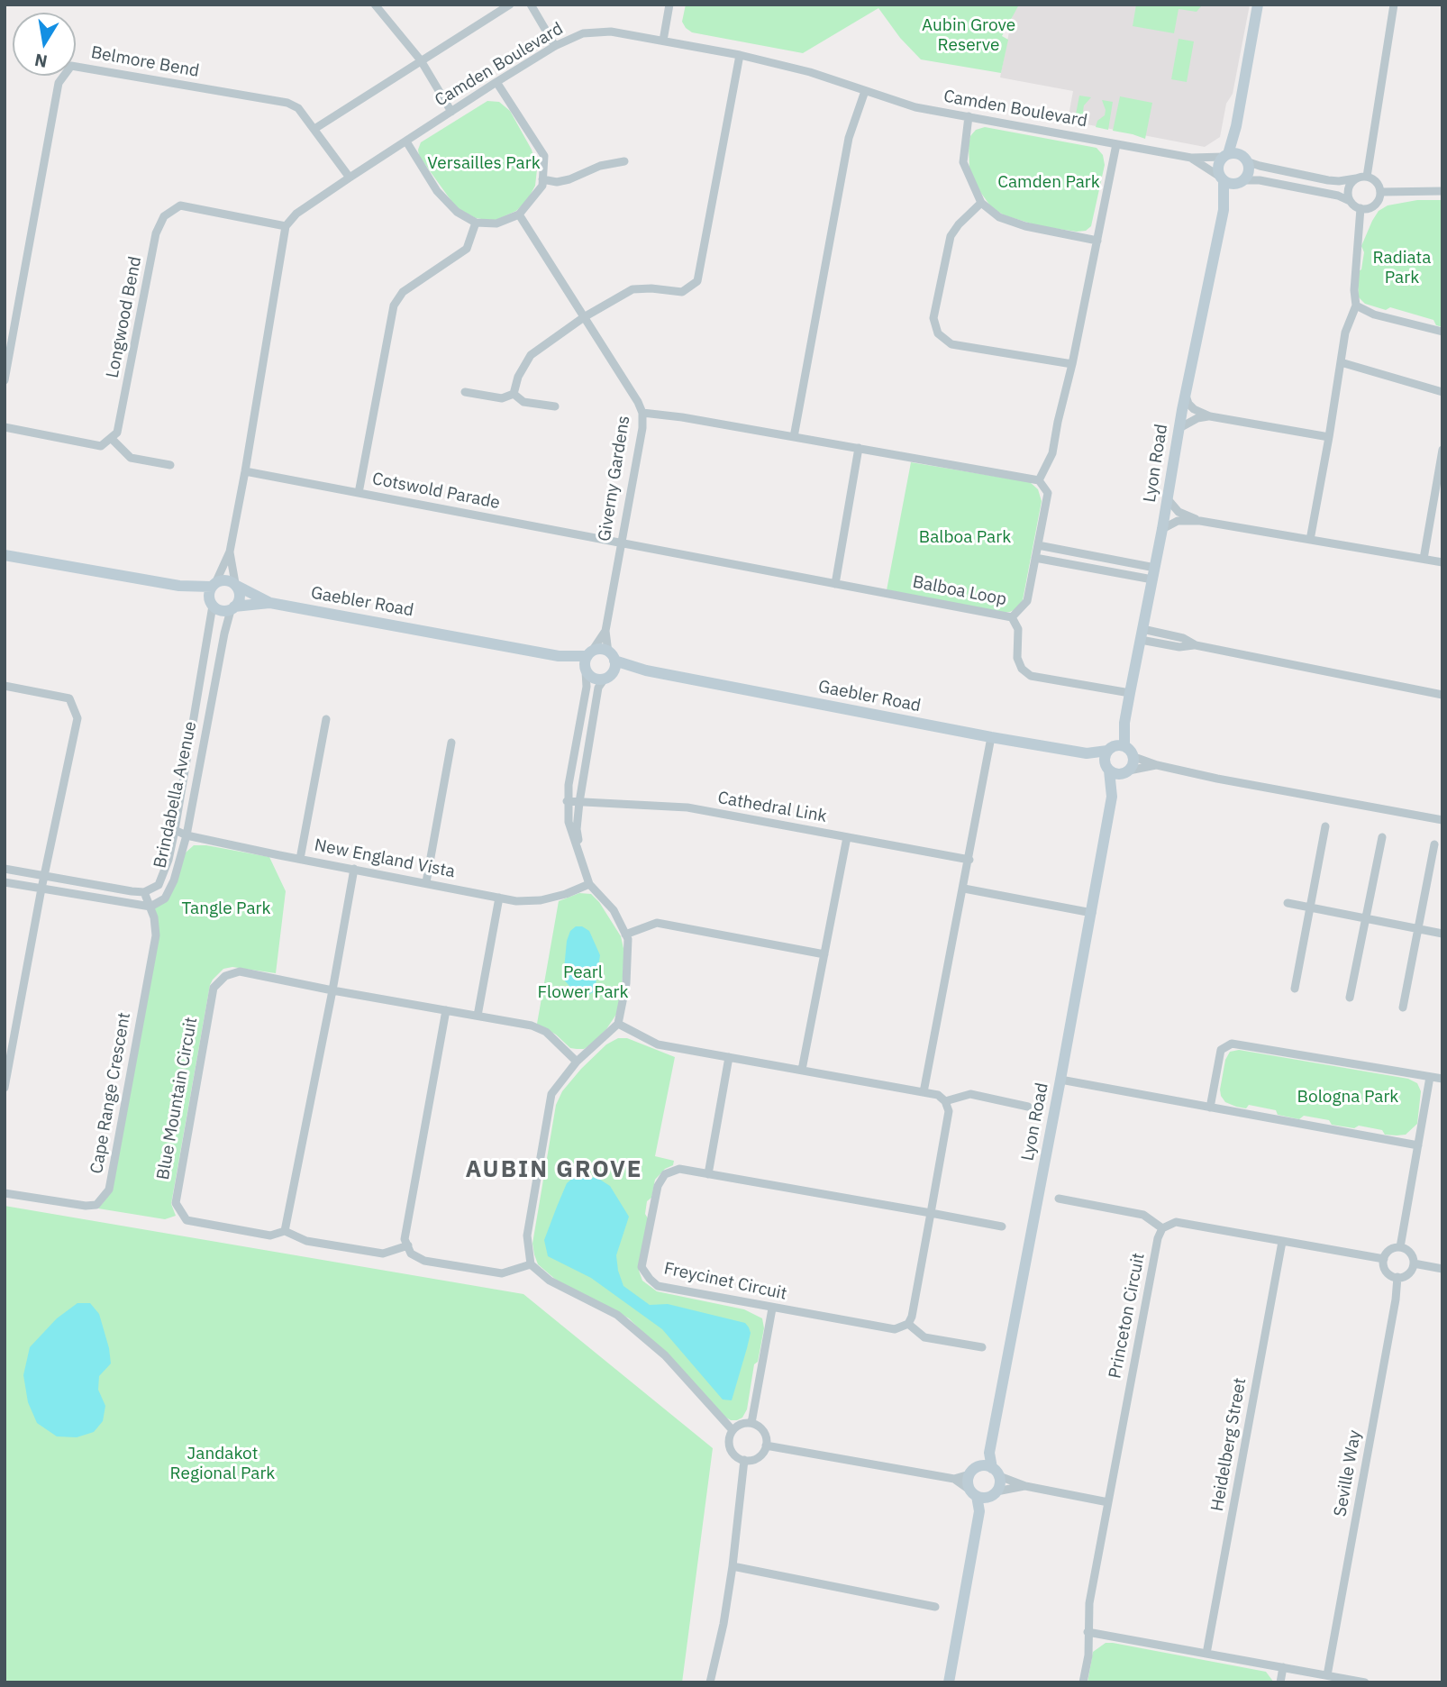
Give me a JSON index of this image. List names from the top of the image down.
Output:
{
  "streets": {
    "street": [
      "Belmore Bend",
      "Camden Boulevard",
      "Longwood Bend",
      "Lyon Road",
      "Giverny Gardens",
      "Cotswold Parade",
      "Balboa Loop",
      "Gaebler Road",
      "Brindabella Avenue",
      "Cathedral Link",
      "New England Vista",
      "Cape Range Crescent",
      "Blue Mountain Circuit",
      "Freycinet Circuit",
      "Princeton Circuit",
      "Heidelberg Street",
      "Seville Way"
    ]
  },
  "crossings": [
    ["Belmore Bend", "Camden Boulevard"],
    ["Camden Boulevard", "Longwood Bend"],
    ["Camden Boulevard", "Lyon Road"],
    ["Camden Boulevard", "Giverny Gardens"],
    ["Lyon Road", "Gaebler Road"],
    ["Giverny Gardens", "Cotswold Parade"],
    ["Giverny Gardens", "Balboa Loop"],
    ["Giverny Gardens", "Gaebler Road"],
    ["Cotswold Parade", "Balboa Loop"],
    ["Gaebler Road", "Brindabella Avenue"],
    ["Brindabella Avenue", "New England Vista"],
    ["Brindabella Avenue", "Cape Range Crescent"]
  ],
  "districts": ["AUBIN GROVE"],
  "parks": [
    "Aubin Grove Reserve",
    "Versailles Park",
    "Camden Park",
    "Radiata Park",
    "Balboa Park",
    "Tangle Park",
    "Pearl Flower Park",
    "Bologna Park",
    "Jandakot Regional Park"
  ],
  "north": "bottom"
}
